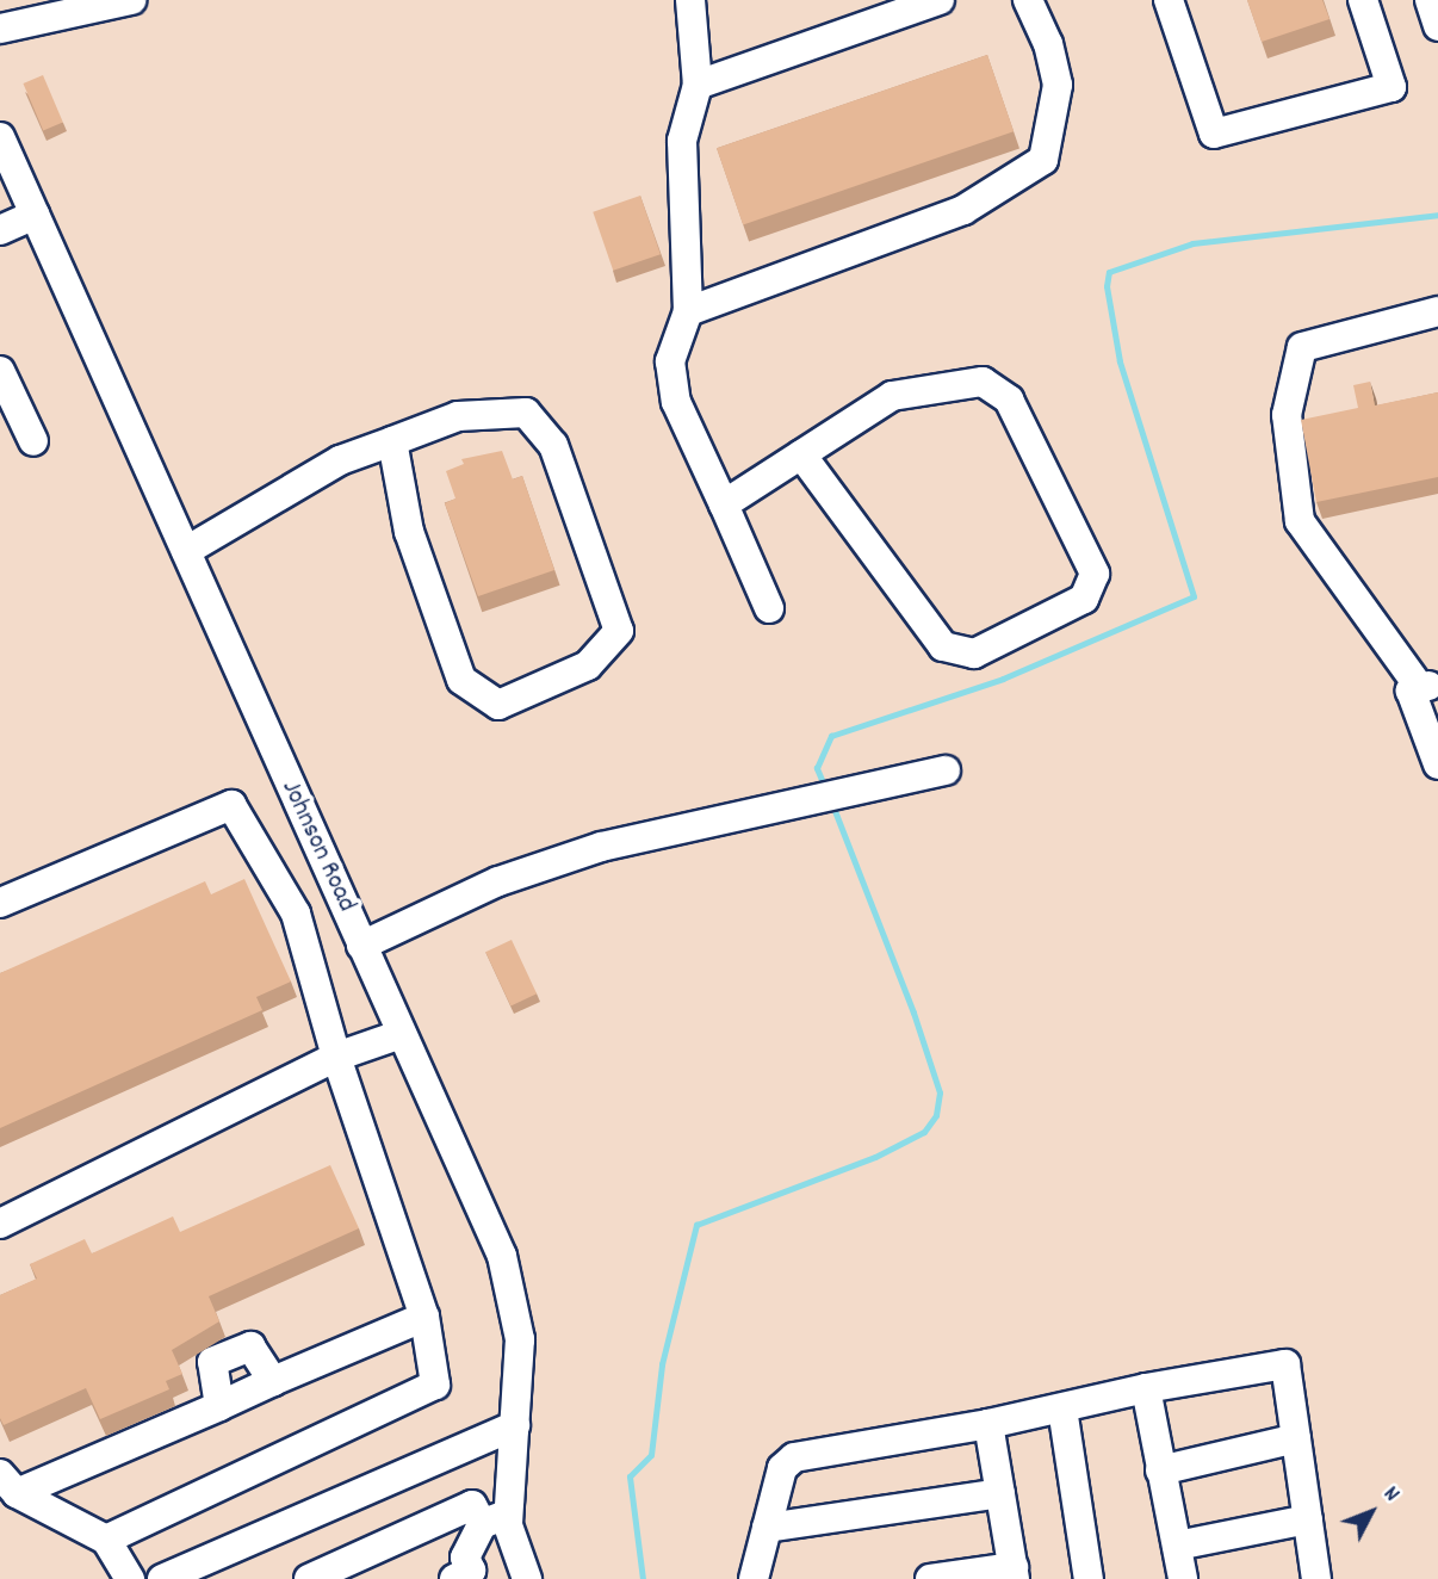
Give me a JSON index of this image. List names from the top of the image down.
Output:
{
  "streets": {
    "street": ["Johnson Road"]
  },
  "north": "top right"
}
